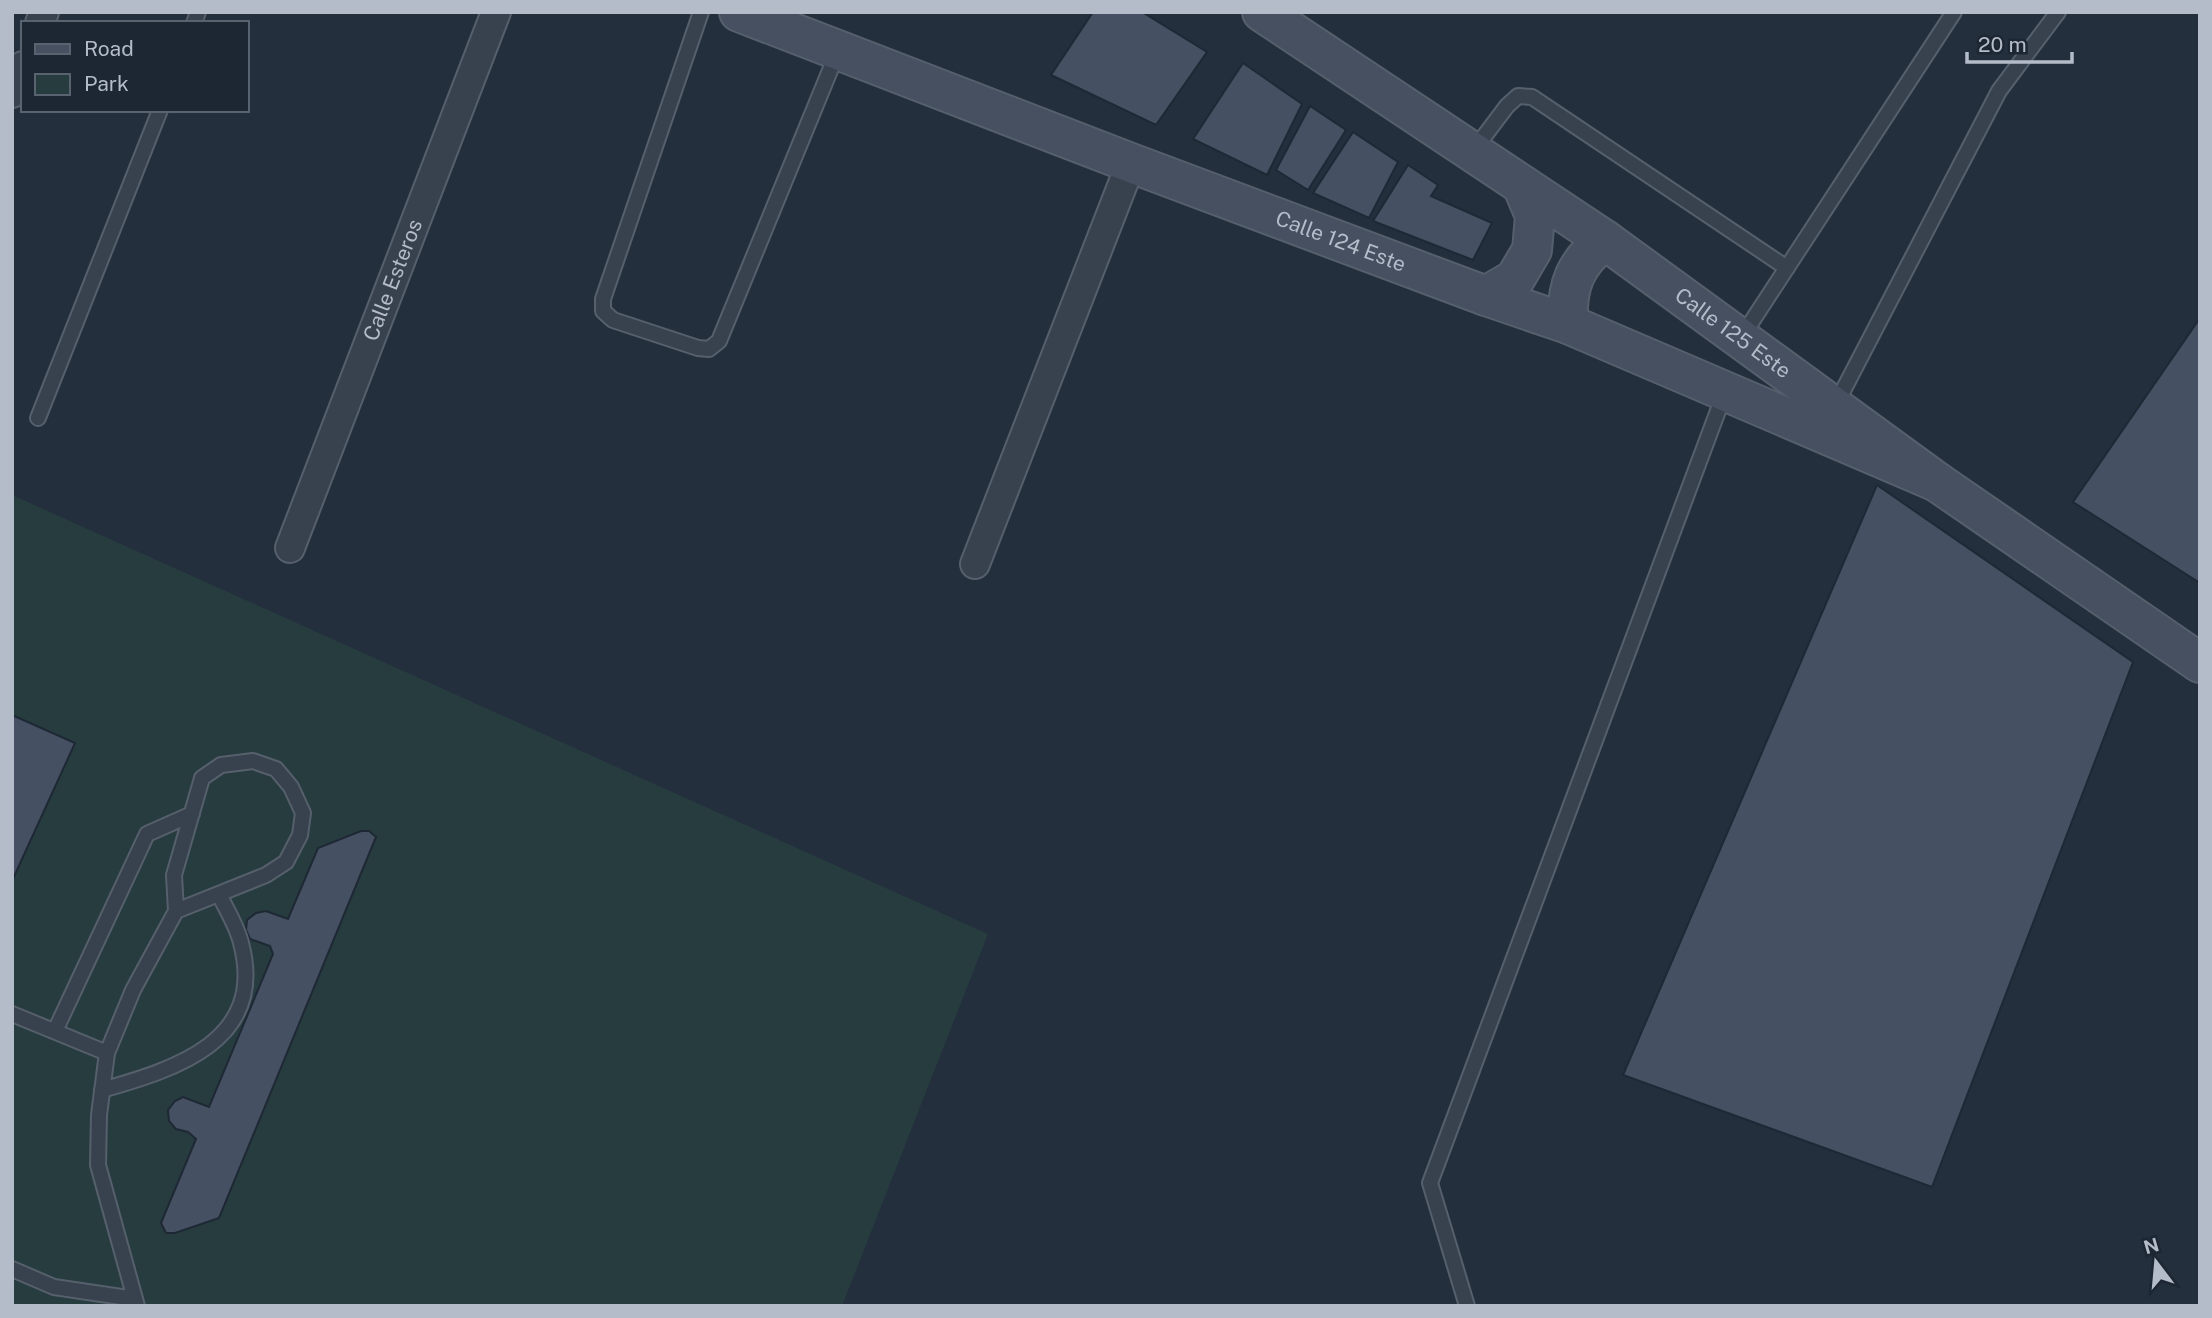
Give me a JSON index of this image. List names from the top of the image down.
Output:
{
  "streets": {
    "main road": ["Calle 124 Este", "Calle 125 Este"],
    "street": ["Calle Esteros"]
  },
  "crossings": [
    ["Calle 124 Este", "Calle 125 Este"]
  ],
  "legend": ["Road", "Park"],
  "scale_bar": "20 m",
  "north": "top"
}
